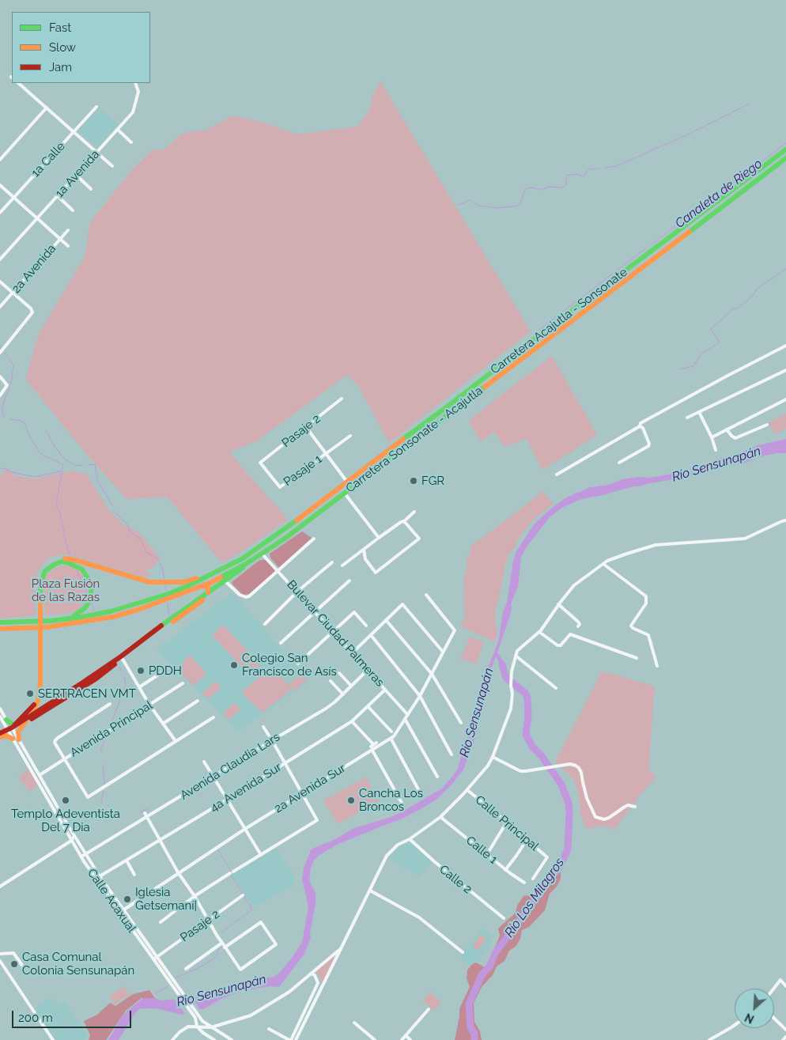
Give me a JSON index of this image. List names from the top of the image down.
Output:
{
  "streets": {
    "main road": ["Carretera Acajutla - Sonsonate", "Carretera Sonsonate - Acajutla"],
    "street": [
      "1a Calle",
      "1a Avenida",
      "2a Avenida",
      "Pasaje 2",
      "Pasaje 1",
      "Bulevar Ciudad Palmeras",
      "Avenida Principal",
      "Avenida Claudia Lars",
      "4a Avenida Sur",
      "2a Avenida Sur",
      "Calle Principal",
      "Calle 1",
      "Calle 2",
      "Calle Acaxual"
    ]
  },
  "crossings": [
    ["Pasaje 2", "Pasaje 1"],
    ["Pasaje 2", "Calle Acaxual"],
    ["Carretera Sonsonate - Acajutla", "Bulevar Ciudad Palmeras"],
    ["Bulevar Ciudad Palmeras", "Avenida Claudia Lars"],
    ["Bulevar Ciudad Palmeras", "4a Avenida Sur"],
    ["Bulevar Ciudad Palmeras", "2a Avenida Sur"],
    ["Avenida Principal", "Calle Acaxual"],
    ["Avenida Claudia Lars", "Calle Acaxual"],
    ["4a Avenida Sur", "Calle Acaxual"],
    ["2a Avenida Sur", "Calle Acaxual"]
  ],
  "water": ["Canaleta de Riego", "Río Sensunapán", "Río Los Milagros"],
  "parks": ["Plaza Fusión de las Razas"],
  "places": [
    "FGR",
    "Colegio San Francisco de Asís",
    "PDDH",
    "SERTRACEN VMT",
    "Templo Adeventista Del 7 Dia",
    "Cancha Los Broncos",
    "Iglesia Getsemaní|",
    "Casa Comunal Colonia Sensunapán"
  ],
  "legend": ["Fast", "Slow", "Jam"],
  "scale_bar": "200 m",
  "north": "bottom left"
}
